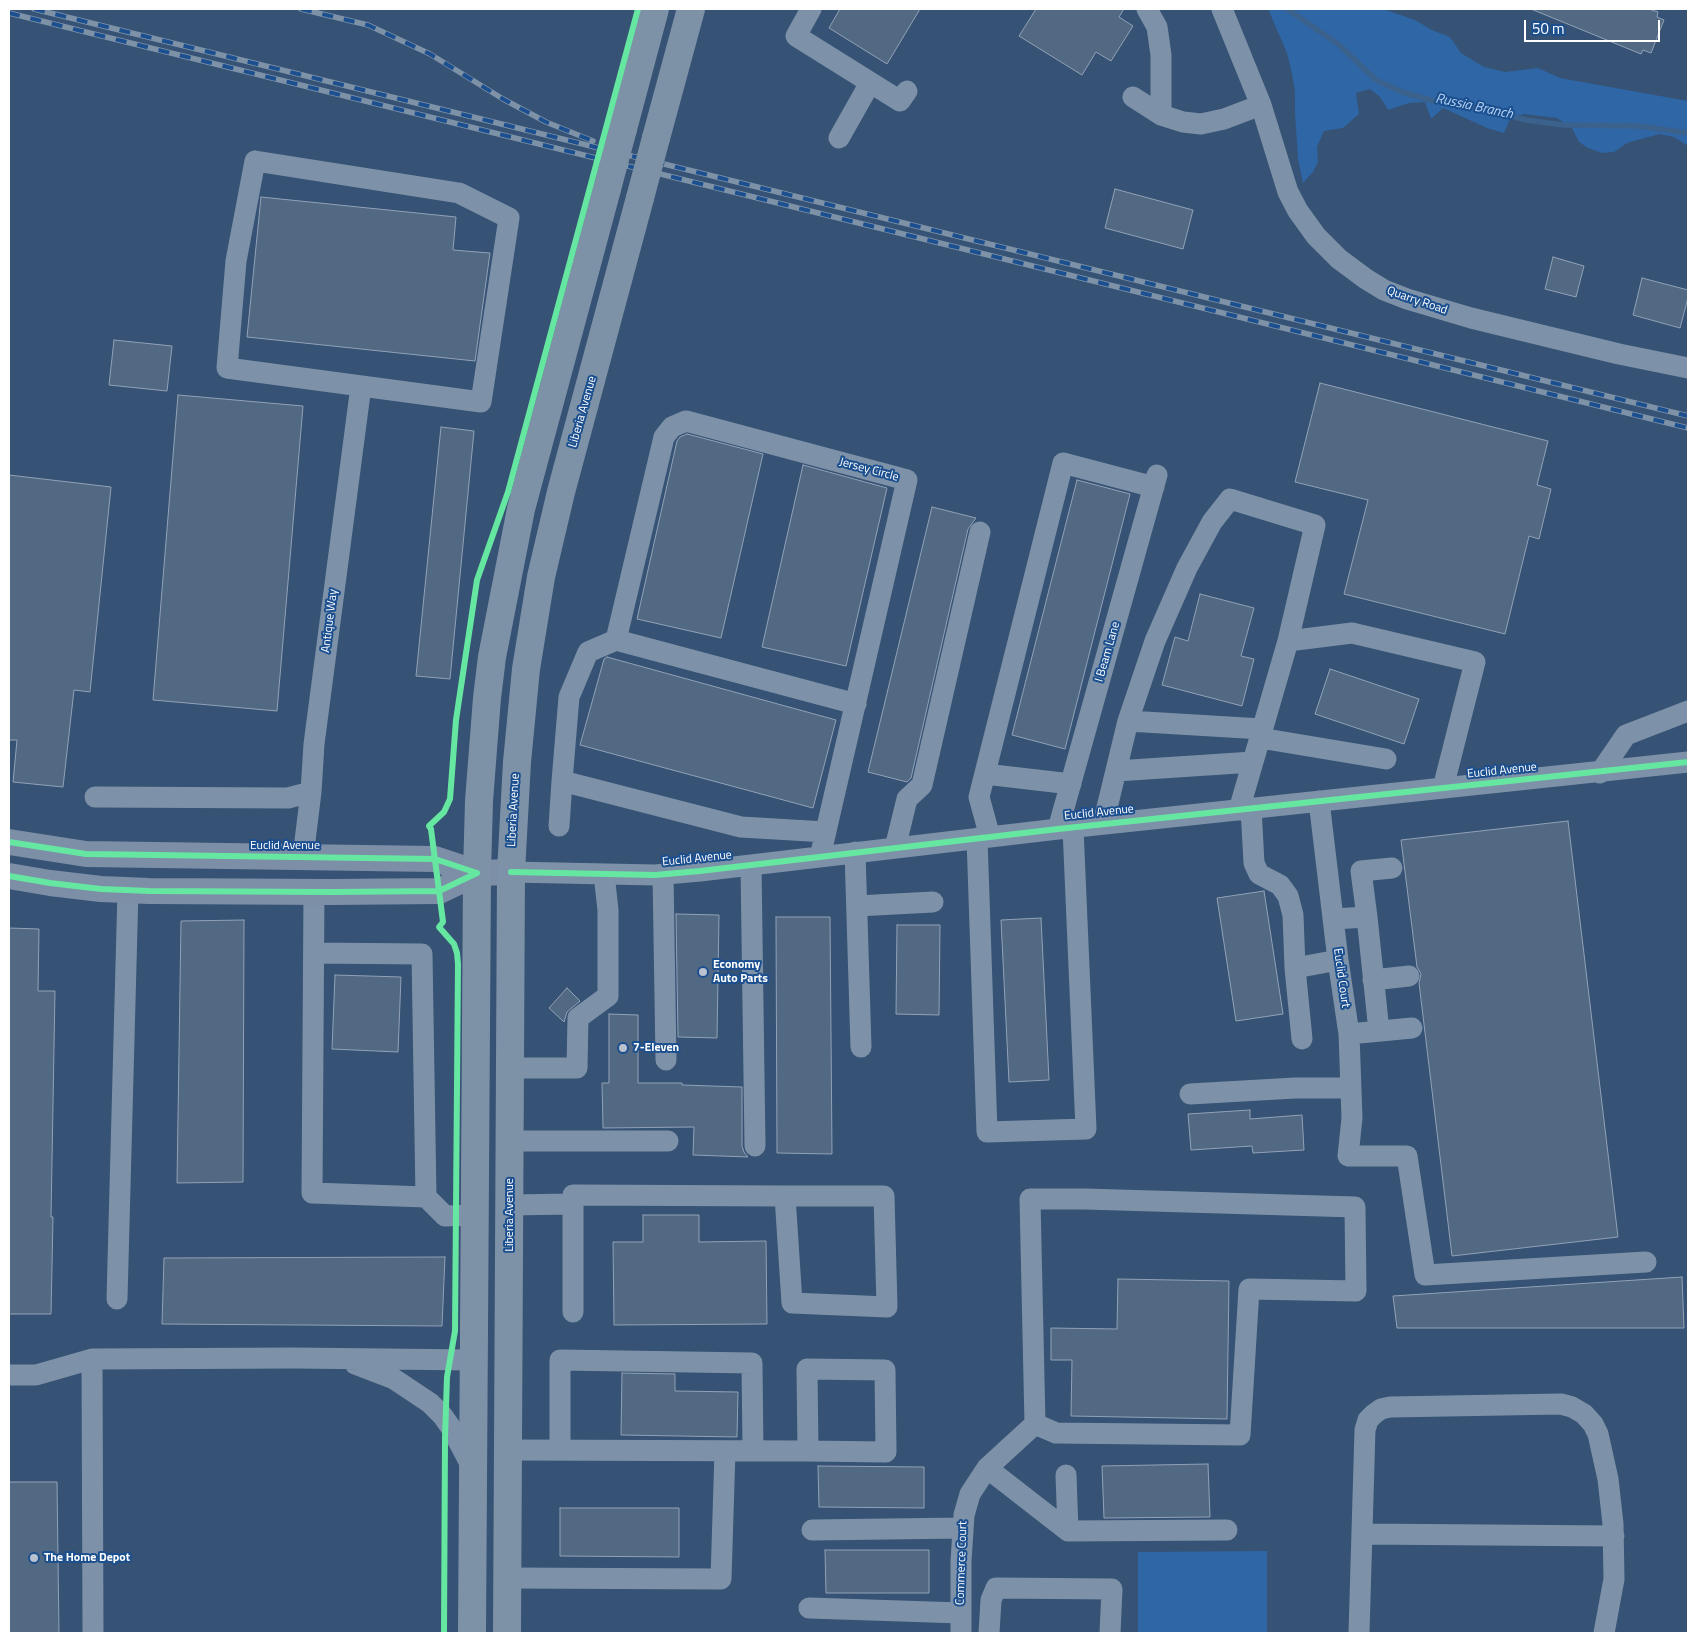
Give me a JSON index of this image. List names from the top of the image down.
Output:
{
  "streets": {
    "highway": ["Liberia Avenue"],
    "main road": ["Euclid Avenue"],
    "street": [
      "Quarry Road",
      "Jersey Circle",
      "Antique Way",
      "I Beam Lane",
      "Euclid Court",
      "Commerce Court"
    ]
  },
  "crossings": [
    ["Liberia Avenue", "Euclid Avenue"],
    ["Jersey Circle", "Euclid Avenue"],
    ["Antique Way", "Euclid Avenue"],
    ["I Beam Lane", "Euclid Avenue"],
    ["Euclid Avenue", "Euclid Court"]
  ],
  "water": ["Russia Branch"],
  "places": ["Economy Auto Parts", "7-Eleven", "The Home Depot"],
  "scale_bar": "50 m"
}
